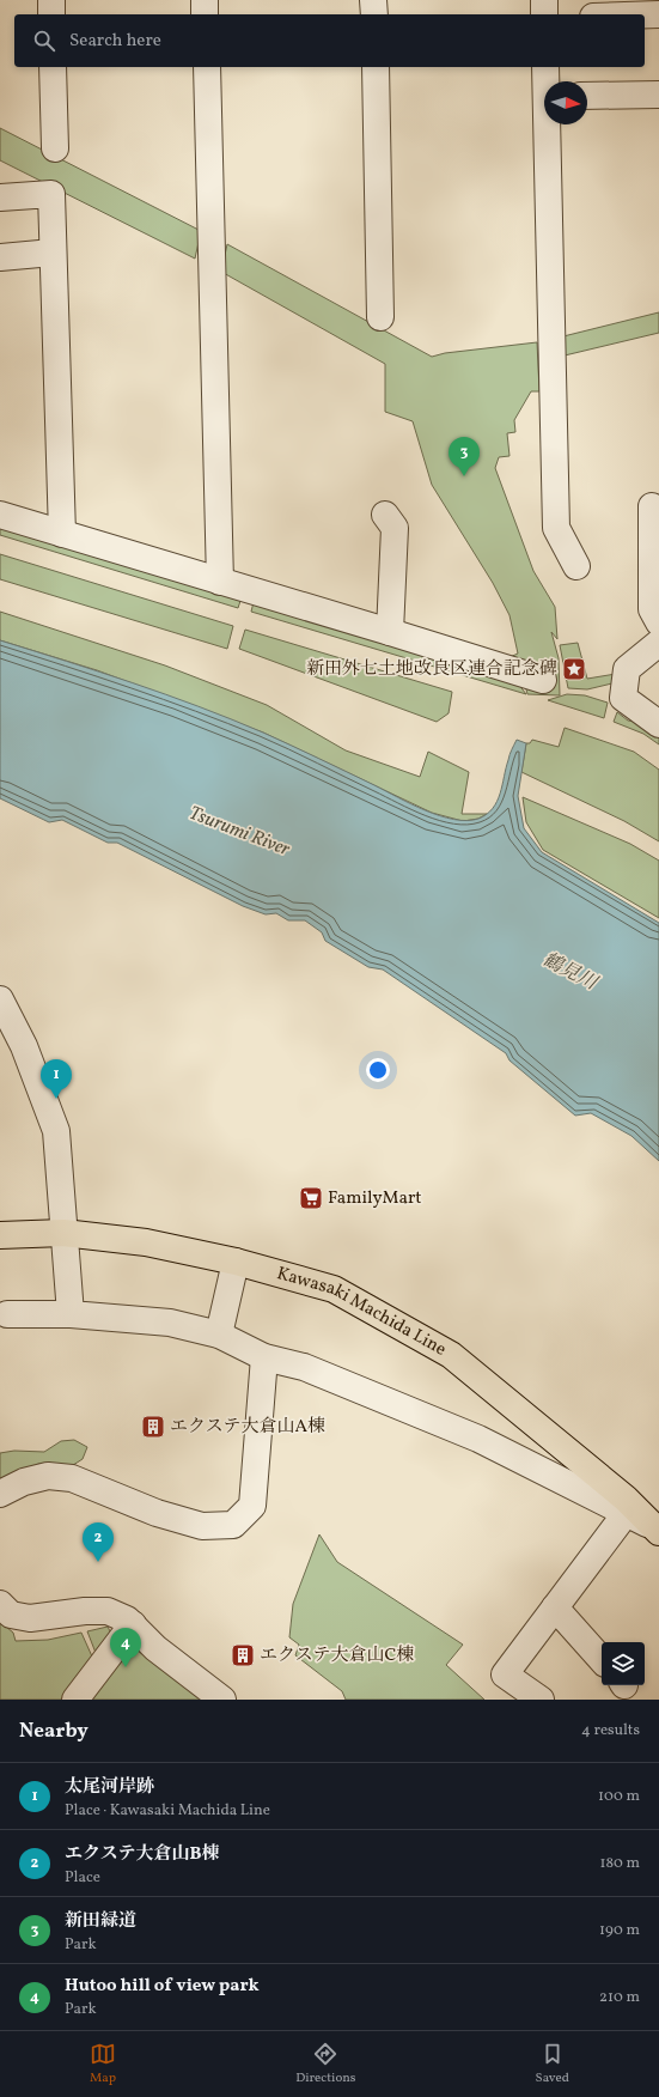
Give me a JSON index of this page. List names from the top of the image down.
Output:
{
  "streets": {
    "main road": ["Kawasaki Machida Line"]
  },
  "water": ["Tsurumi River", "鶴見川"],
  "places": {
    "place": ["新田外七土地改良区連合記念碑"],
    "supermarket": ["FamilyMart"],
    "building": ["エクステ大倉山A棟", "エクステ大倉山C棟"]
  },
  "north": "right",
  "page": {
    "search": "Search here",
    "pins": [
      "3",
      "1",
      "2",
      "4"
    ],
    "heading": ["Nearby", "4 results"],
    "list": [
      {
        "mark": "1",
        "name": "太尾河岸跡",
        "note": "Place · Kawasaki Machida Line",
        "value": "100 m"
      },
      {
        "mark": "2",
        "name": "エクステ大倉山B棟",
        "note": "Place",
        "value": "180 m"
      },
      {
        "mark": "3",
        "name": "新田緑道",
        "note": "Park",
        "value": "190 m"
      },
      {
        "mark": "4",
        "name": "Hutoo hill of view park",
        "note": "Park",
        "value": "210 m"
      }
    ],
    "nav": ["Map", "Directions", "Saved"]
  }
}
